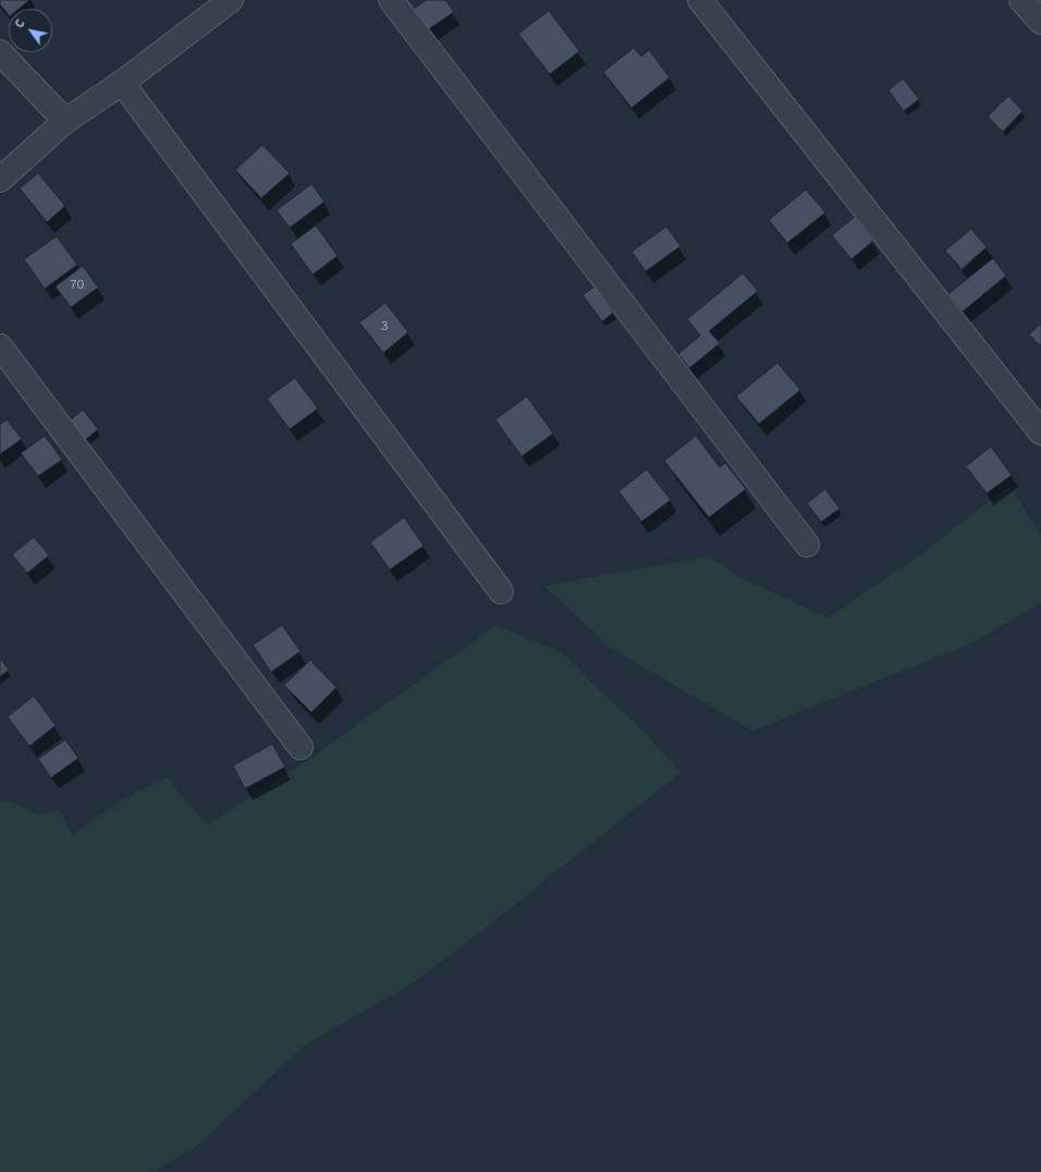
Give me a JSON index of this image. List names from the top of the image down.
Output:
{
  "house_numbers": ["70", "3"],
  "north": "top left"
}
